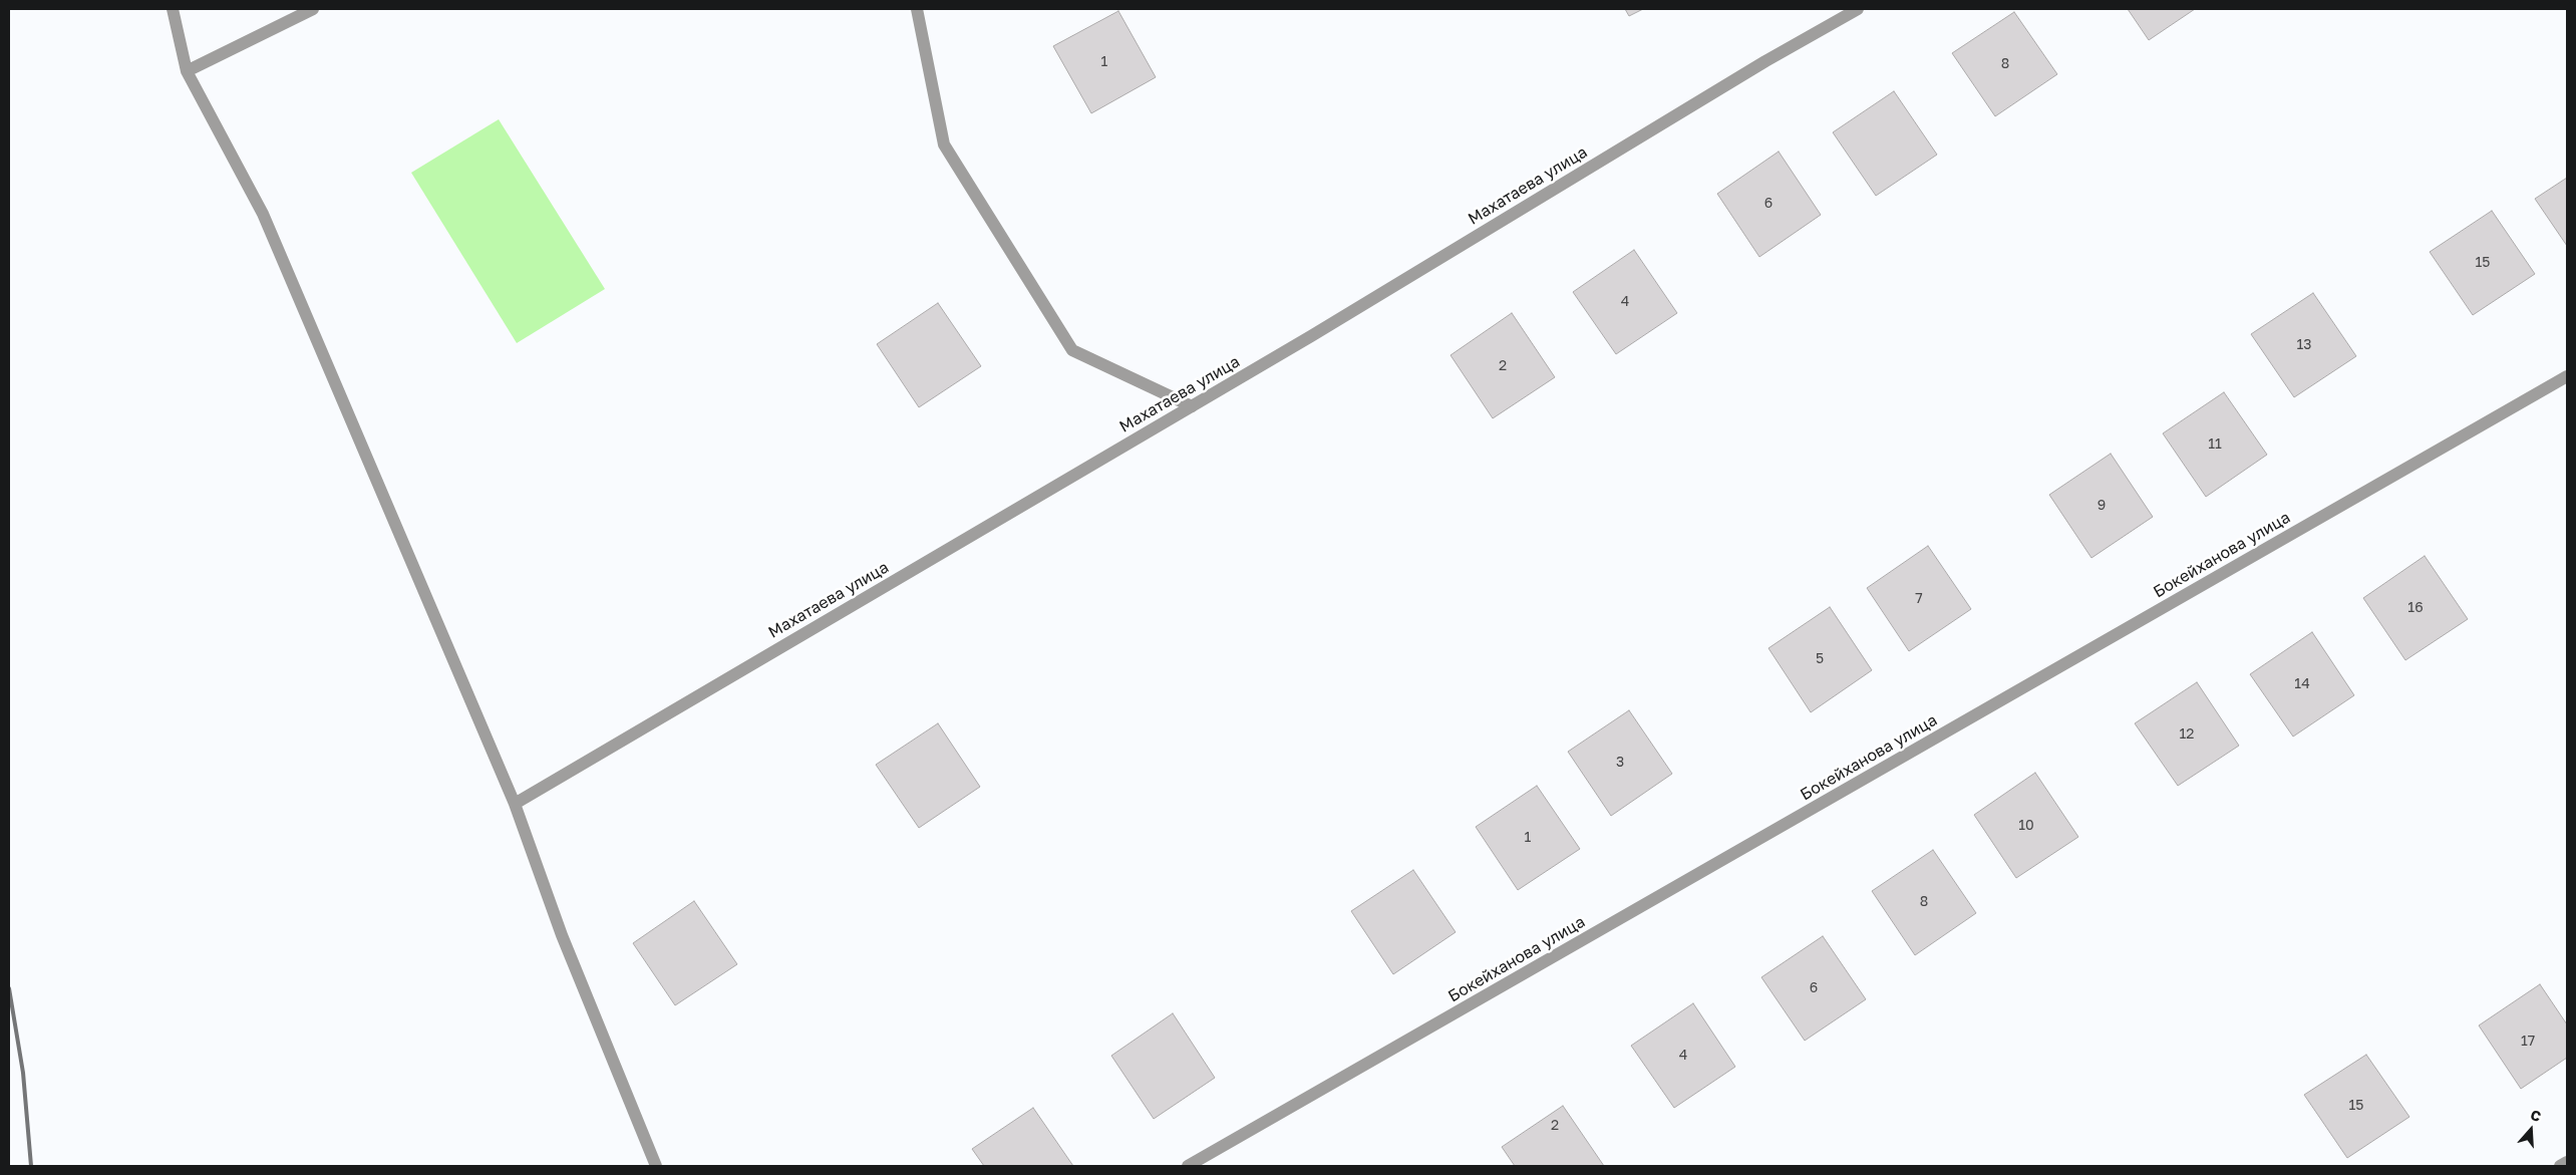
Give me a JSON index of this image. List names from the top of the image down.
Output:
{
  "streets": {
    "street": ["Махатаева улица", "Бокейханова улица"]
  },
  "house_numbers": [
    "1",
    "8",
    "6",
    "15",
    "4",
    "13",
    "2",
    "11",
    "9",
    "7",
    "16",
    "5",
    "14",
    "12",
    "3",
    "10",
    "1",
    "8",
    "6",
    "17",
    "4",
    "15",
    "2"
  ],
  "north": "top"
}
